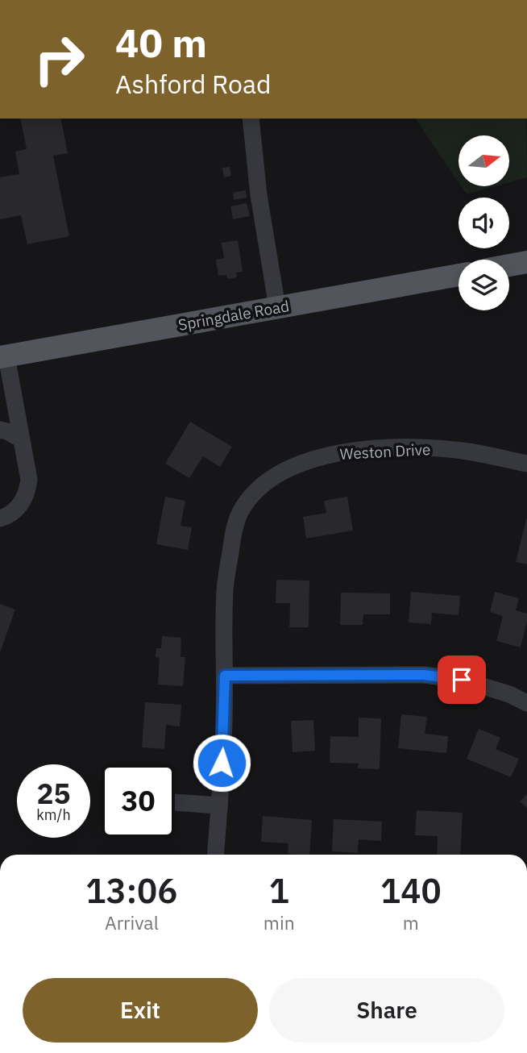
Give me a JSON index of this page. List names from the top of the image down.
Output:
{
  "streets": {
    "main road": ["Springdale Road"],
    "street": ["Weston Drive"]
  },
  "north": "right",
  "page": {
    "turn": ["40 m", "Ashford Road"],
    "speed": "25 km/h",
    "limit": "30",
    "eta": [
      "13:06",
      "Arrival",
      "1",
      "min",
      "140",
      "m"
    ],
    "buttons": ["Exit", "Share"]
  }
}
